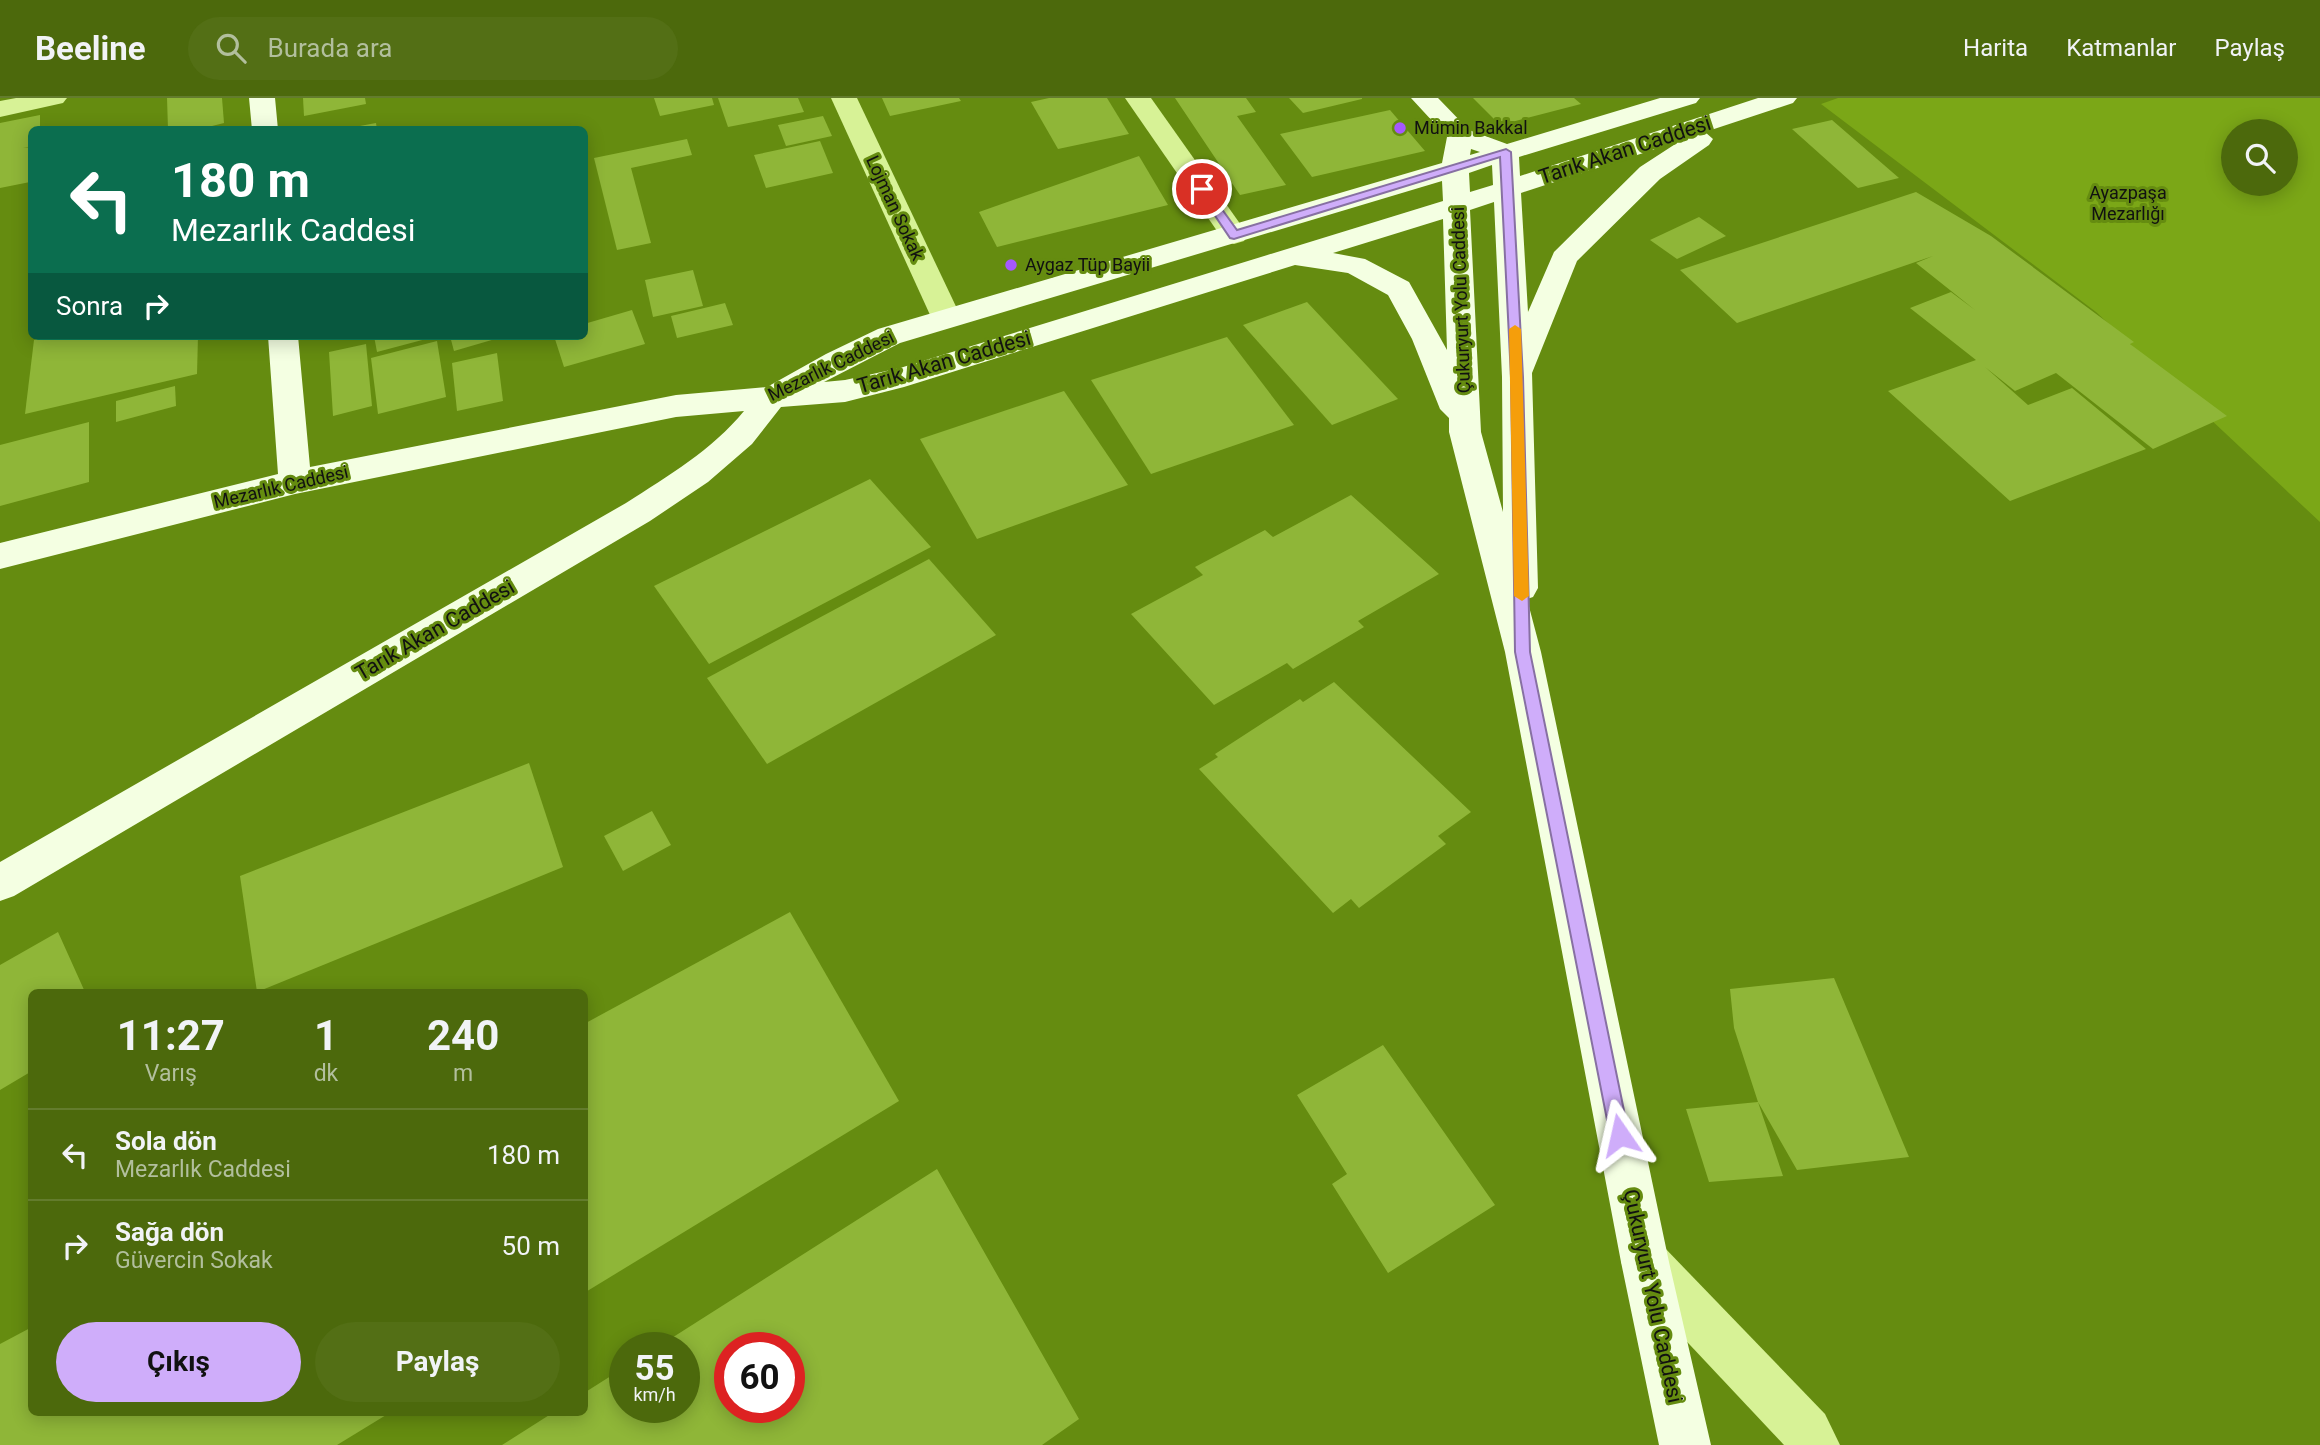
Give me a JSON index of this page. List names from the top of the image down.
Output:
{
  "streets": {
    "main road": ["Tarık Akan Caddesi", "Çukuryurt Yolu Caddesi", "Mezarlık Caddesi"],
    "street": ["Lojman Sokak"]
  },
  "crossings": [
    ["Tarık Akan Caddesi", "Çukuryurt Yolu Caddesi"],
    ["Tarık Akan Caddesi", "Mezarlık Caddesi"],
    ["Lojman Sokak", "Mezarlık Caddesi"],
    ["Çukuryurt Yolu Caddesi", "Mezarlık Caddesi"]
  ],
  "parks": ["Ayazpaşa Mezarlığı"],
  "places": ["Mümin Bakkal", "Aygaz Tüp Bayii"],
  "page": {
    "header": "Beeline",
    "search": "Burada ara",
    "nav": ["Harita", "Katmanlar", "Paylaş"],
    "turn": ["180 m", "Mezarlık Caddesi"],
    "then": "Sonra",
    "eta": [
      "11:27",
      "Varış",
      "1",
      "dk",
      "240",
      "m"
    ],
    "list": [
      {
        "name": "Sola dön",
        "note": "Mezarlık Caddesi",
        "value": "180 m"
      },
      {
        "name": "Sağa dön",
        "note": "Güvercin Sokak",
        "value": "50 m"
      }
    ],
    "buttons": ["Çıkış", "Paylaş"],
    "speed": "55 km/h",
    "limit": "60"
  }
}
